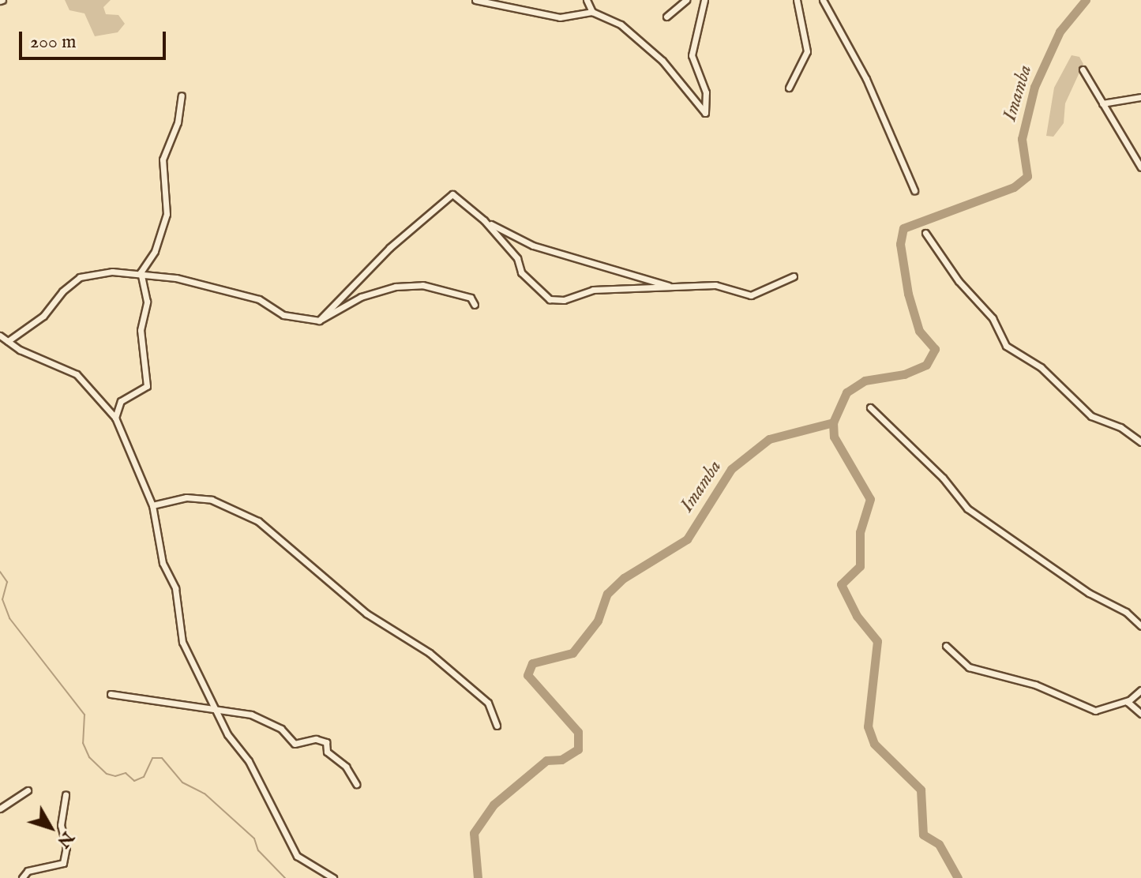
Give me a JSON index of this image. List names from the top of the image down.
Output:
{
  "water": ["Imamba"],
  "scale_bar": "200 m",
  "north": "bottom right"
}
